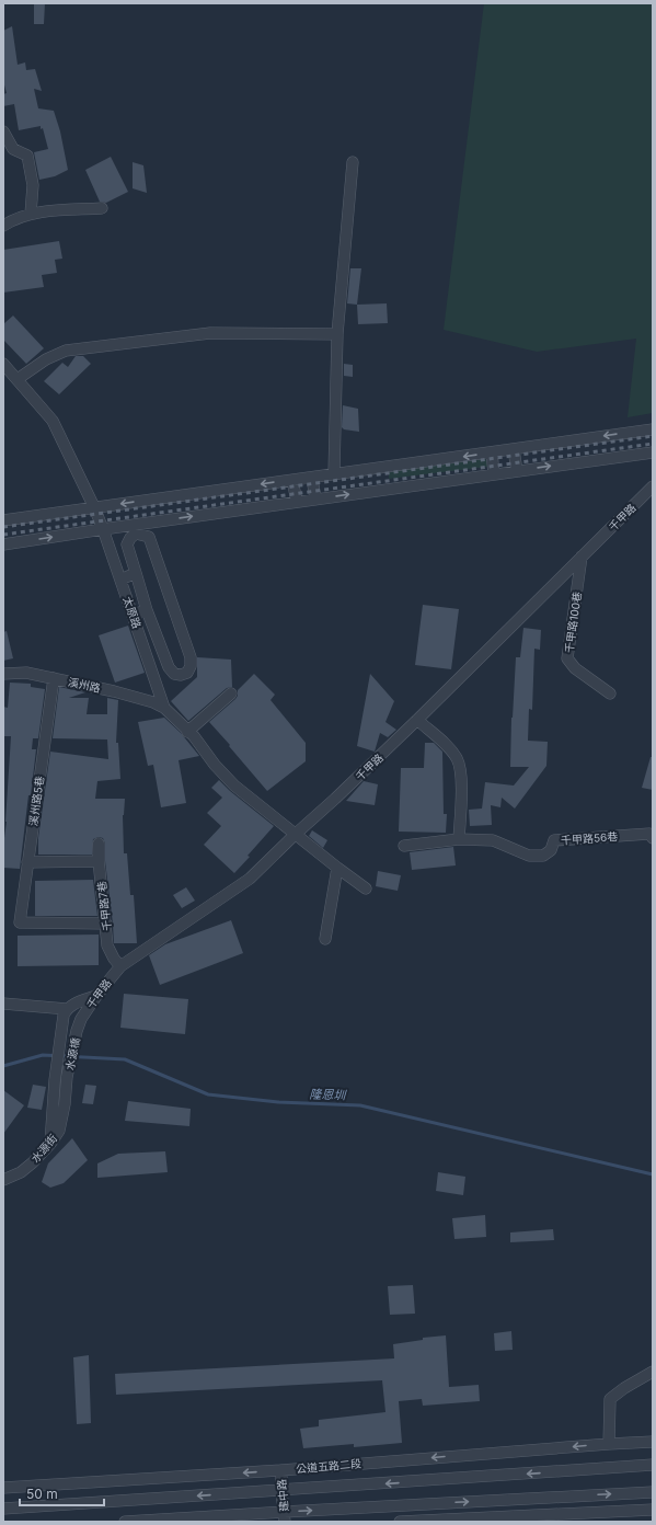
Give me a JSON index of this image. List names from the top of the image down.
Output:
{
  "streets": {
    "street": [
      "千甲路",
      "太原路",
      "千甲路100巷",
      "溪州路",
      "溪州路5巷",
      "千甲路56巷",
      "千甲路7巷",
      "水源橋",
      "水源街",
      "公道五路二段",
      "建中路"
    ]
  },
  "crossings": [
    ["千甲路", "太原路"],
    ["千甲路", "千甲路100巷"],
    ["千甲路", "千甲路7巷"],
    ["千甲路", "水源橋"],
    ["太原路", "溪州路"],
    ["溪州路", "溪州路5巷"],
    ["溪州路5巷", "千甲路7巷"],
    ["水源橋", "水源街"],
    ["公道五路二段", "建中路"]
  ],
  "water": ["隆恩圳"],
  "scale_bar": "50 m"
}
